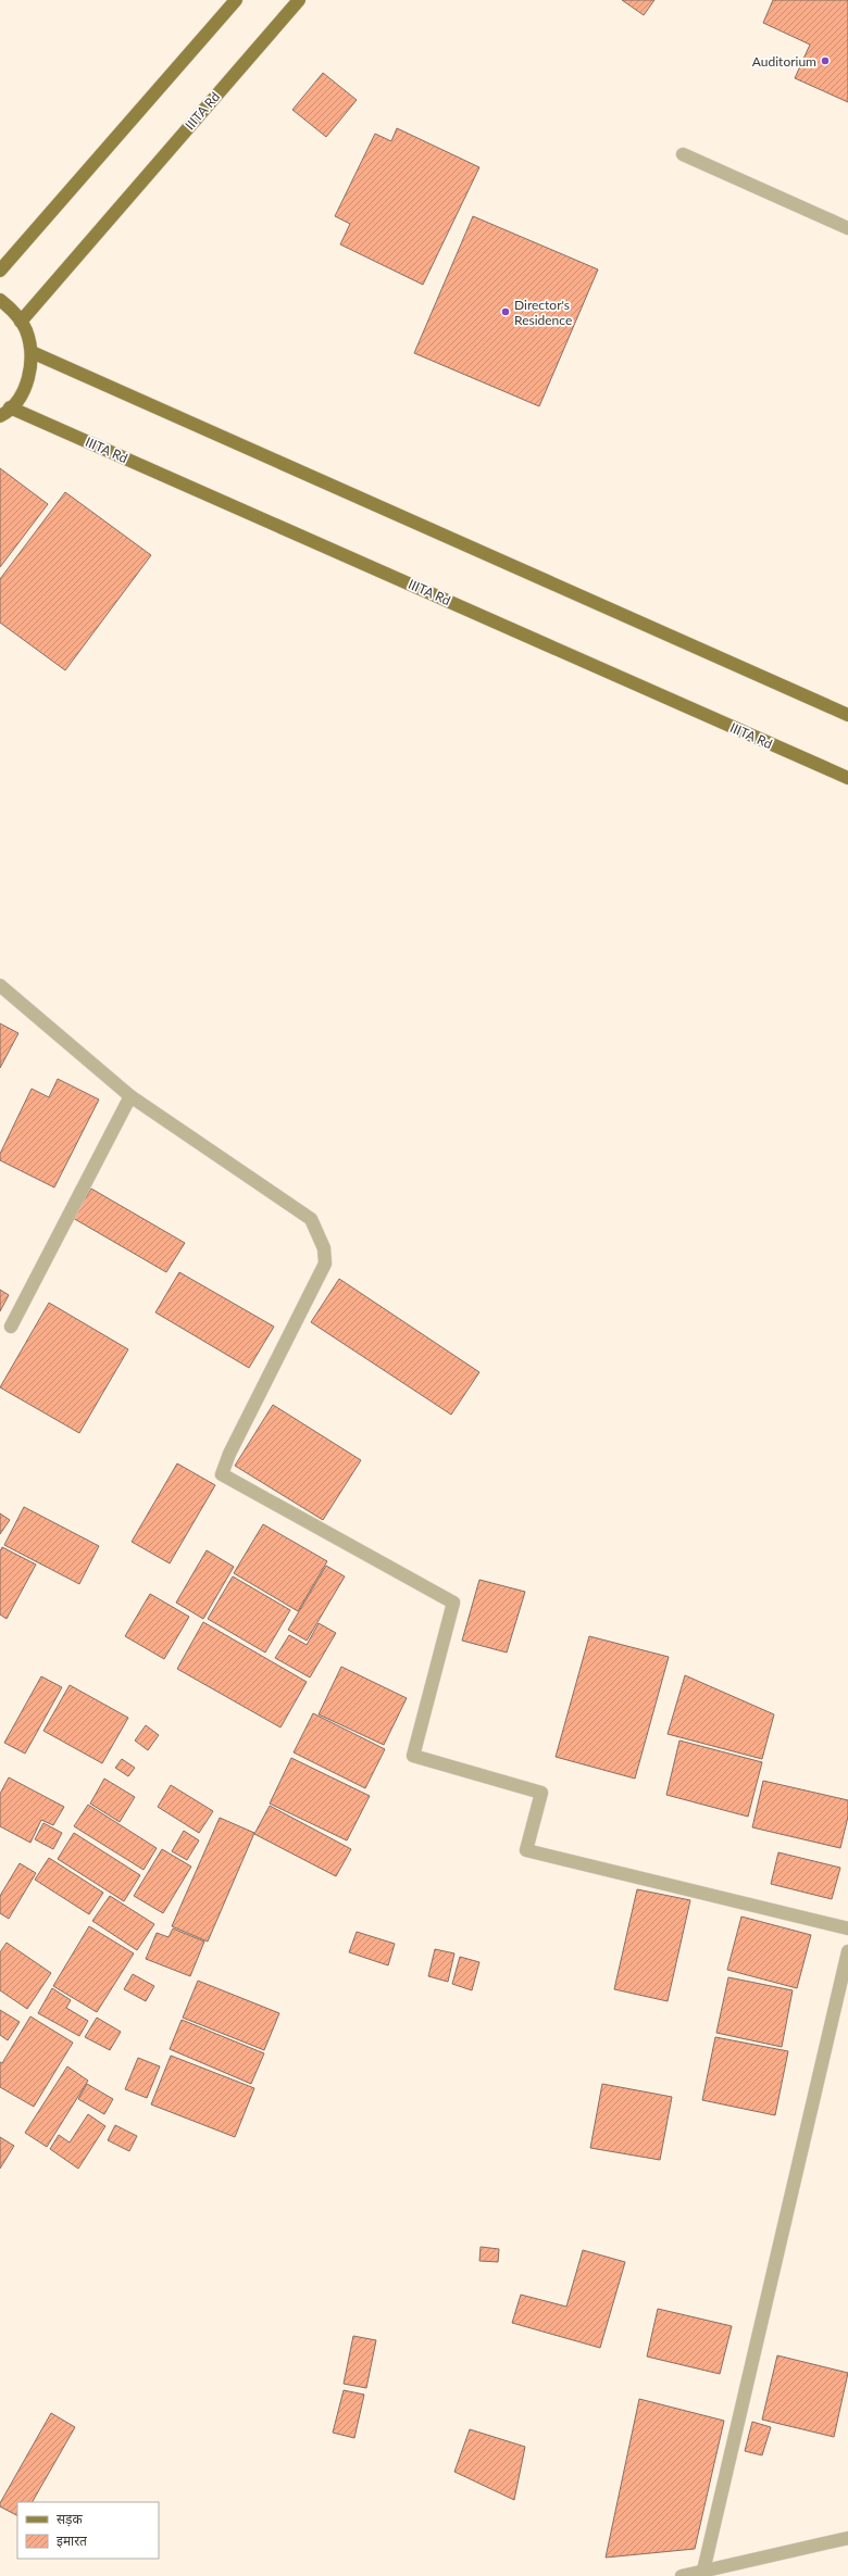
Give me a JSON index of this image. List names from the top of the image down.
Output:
{
  "streets": {
    "main road": ["IIITA Rd"]
  },
  "places": ["Auditorium", "Director's Residence"],
  "legend": ["सड़क", "इमारत"]
}
